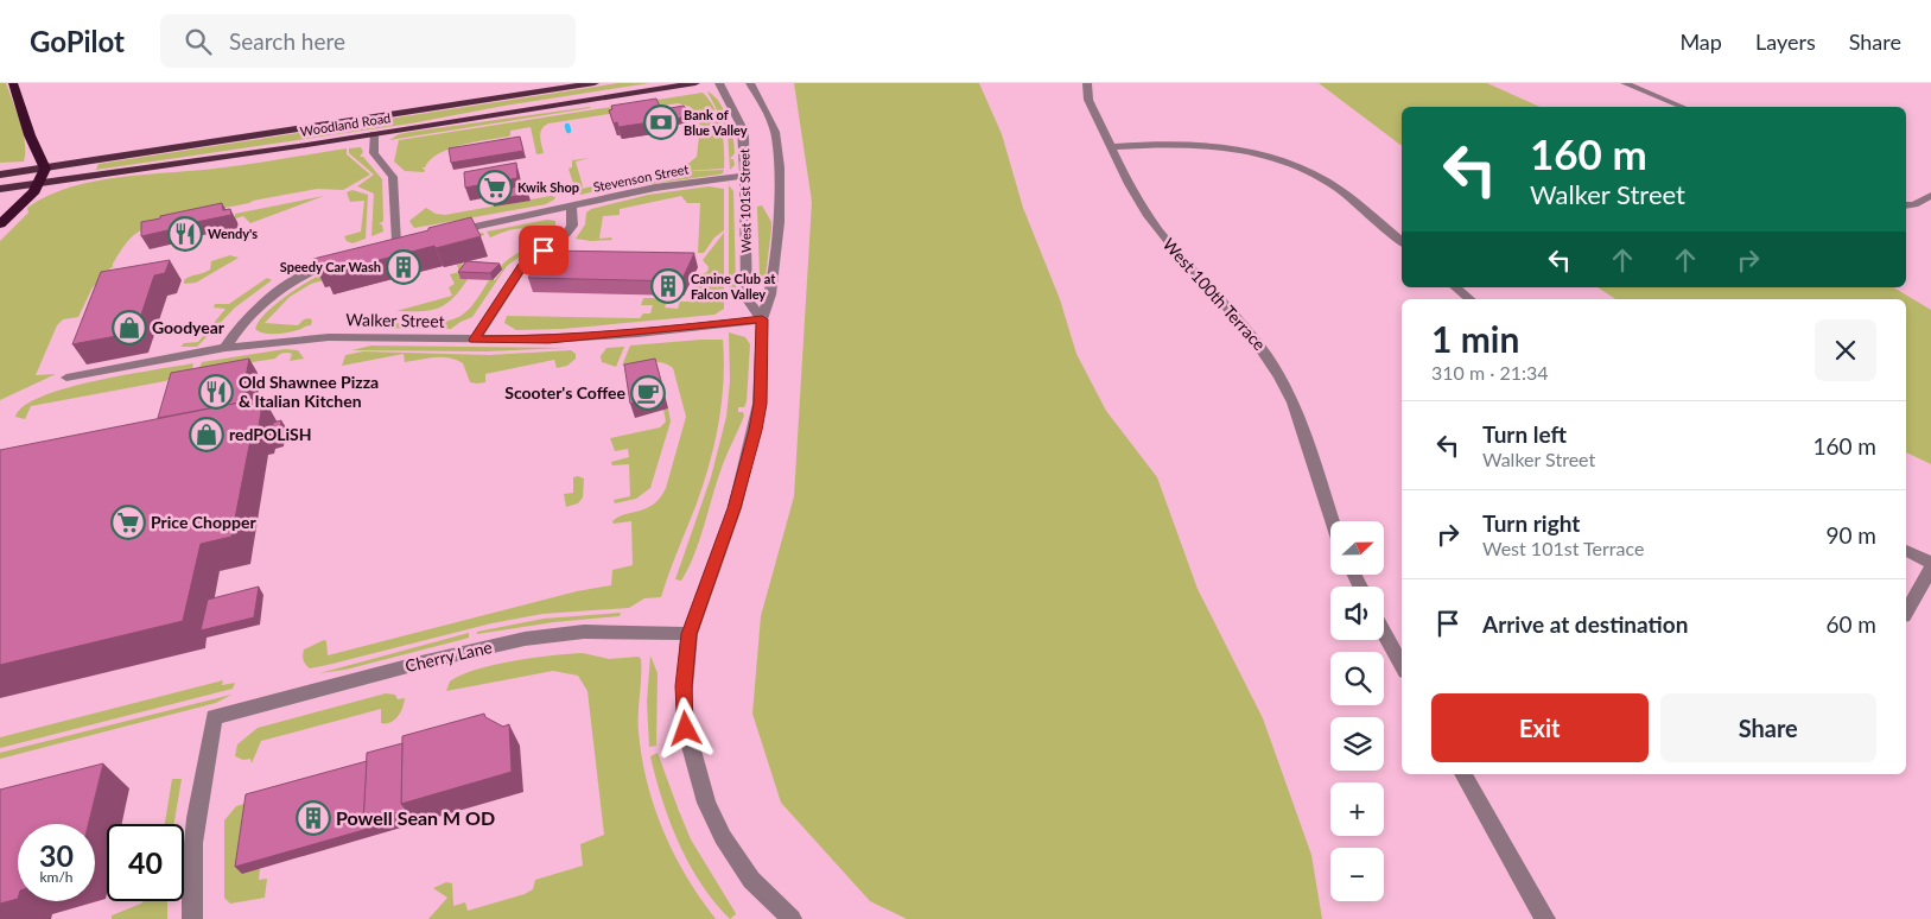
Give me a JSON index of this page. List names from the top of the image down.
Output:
{
  "streets": {
    "main road": ["Woodland Road"],
    "street": [
      "Stevenson Street",
      "West 101st Street",
      "West 100th Terrace",
      "Walker Street",
      "Cherry Lane"
    ]
  },
  "crossings": [
    ["Stevenson Street", "West 101st Street"],
    ["West 101st Street", "Walker Street"],
    ["West 101st Street", "Cherry Lane"]
  ],
  "places": {
    "bank": ["Bank of Blue Valley"],
    "supermarket": ["Kwik Shop", "Price Chopper"],
    "restaurant": ["Wendy's", "Old Shawnee Pizza & Italian Kitchen"],
    "building": ["Speedy Car Wash", "Canine Club at Falcon Valley", "Powell Sean M OD"],
    "shop": ["Goodyear", "redPOLiSH"],
    "cafe": ["Scooter's Coffee"]
  },
  "north": "right",
  "page": {
    "header": "GoPilot",
    "search": "Search here",
    "nav": ["Map", "Layers", "Share"],
    "turn": ["160 m", "Walker Street"],
    "heading": ["1 min", "310 m · 21:34"],
    "list": [
      {
        "name": "Turn left",
        "note": "Walker Street",
        "value": "160 m"
      },
      {
        "name": "Turn right",
        "note": "West 101st Terrace",
        "value": "90 m"
      },
      {
        "name": "Arrive at destination",
        "value": "60 m"
      }
    ],
    "map_buttons": ["+", "−"],
    "buttons": ["Exit", "Share"],
    "speed": "30 km/h",
    "limit": "40"
  }
}
